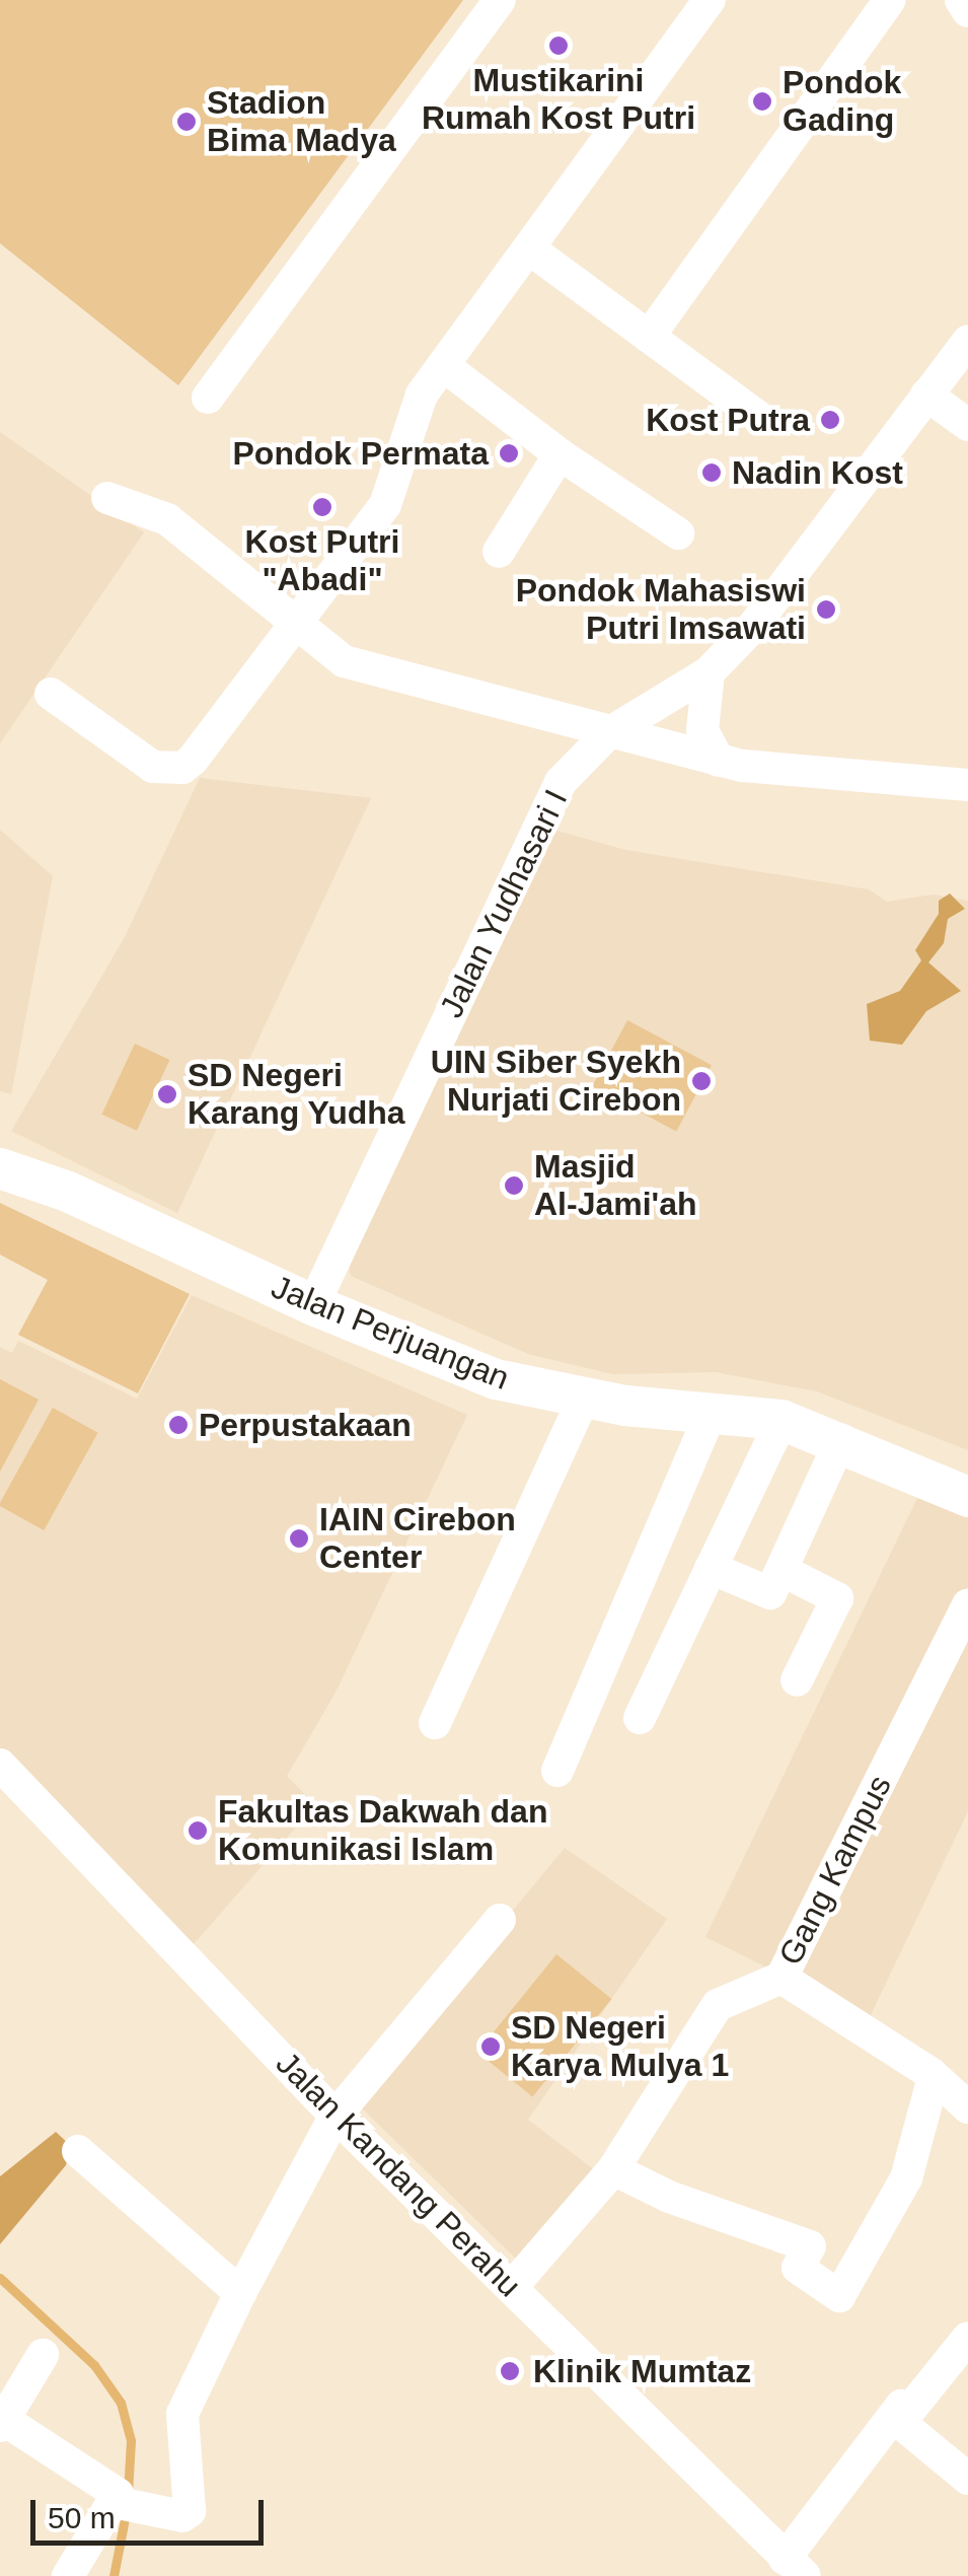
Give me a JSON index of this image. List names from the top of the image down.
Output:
{
  "streets": {
    "street": [
      "Jalan Yudhasari I",
      "Jalan Perjuangan",
      "Gang Kampus",
      "Jalan Kandang Perahu"
    ]
  },
  "crossings": [
    ["Jalan Yudhasari I", "Jalan Perjuangan"],
    ["Gang Kampus", "Jalan Kandang Perahu"]
  ],
  "places": [
    "Mustikarini Rumah Kost Putri",
    "Pondok Gading",
    "Stadion Bima Madya",
    "Kost Putra",
    "Pondok Permata",
    "Nadin Kost",
    "Kost Putri \"Abadi\"",
    "Pondok Mahasiswi Putri Imsawati",
    "UIN Siber Syekh Nurjati Cirebon",
    "SD Negeri Karang Yudha",
    "Masjid Al-Jami'ah",
    "Perpustakaan",
    "IAIN Cirebon Center",
    "Fakultas Dakwah dan Komunikasi Islam",
    "SD Negeri Karya Mulya 1",
    "Klinik Mumtaz"
  ],
  "scale_bar": "50 m"
}
